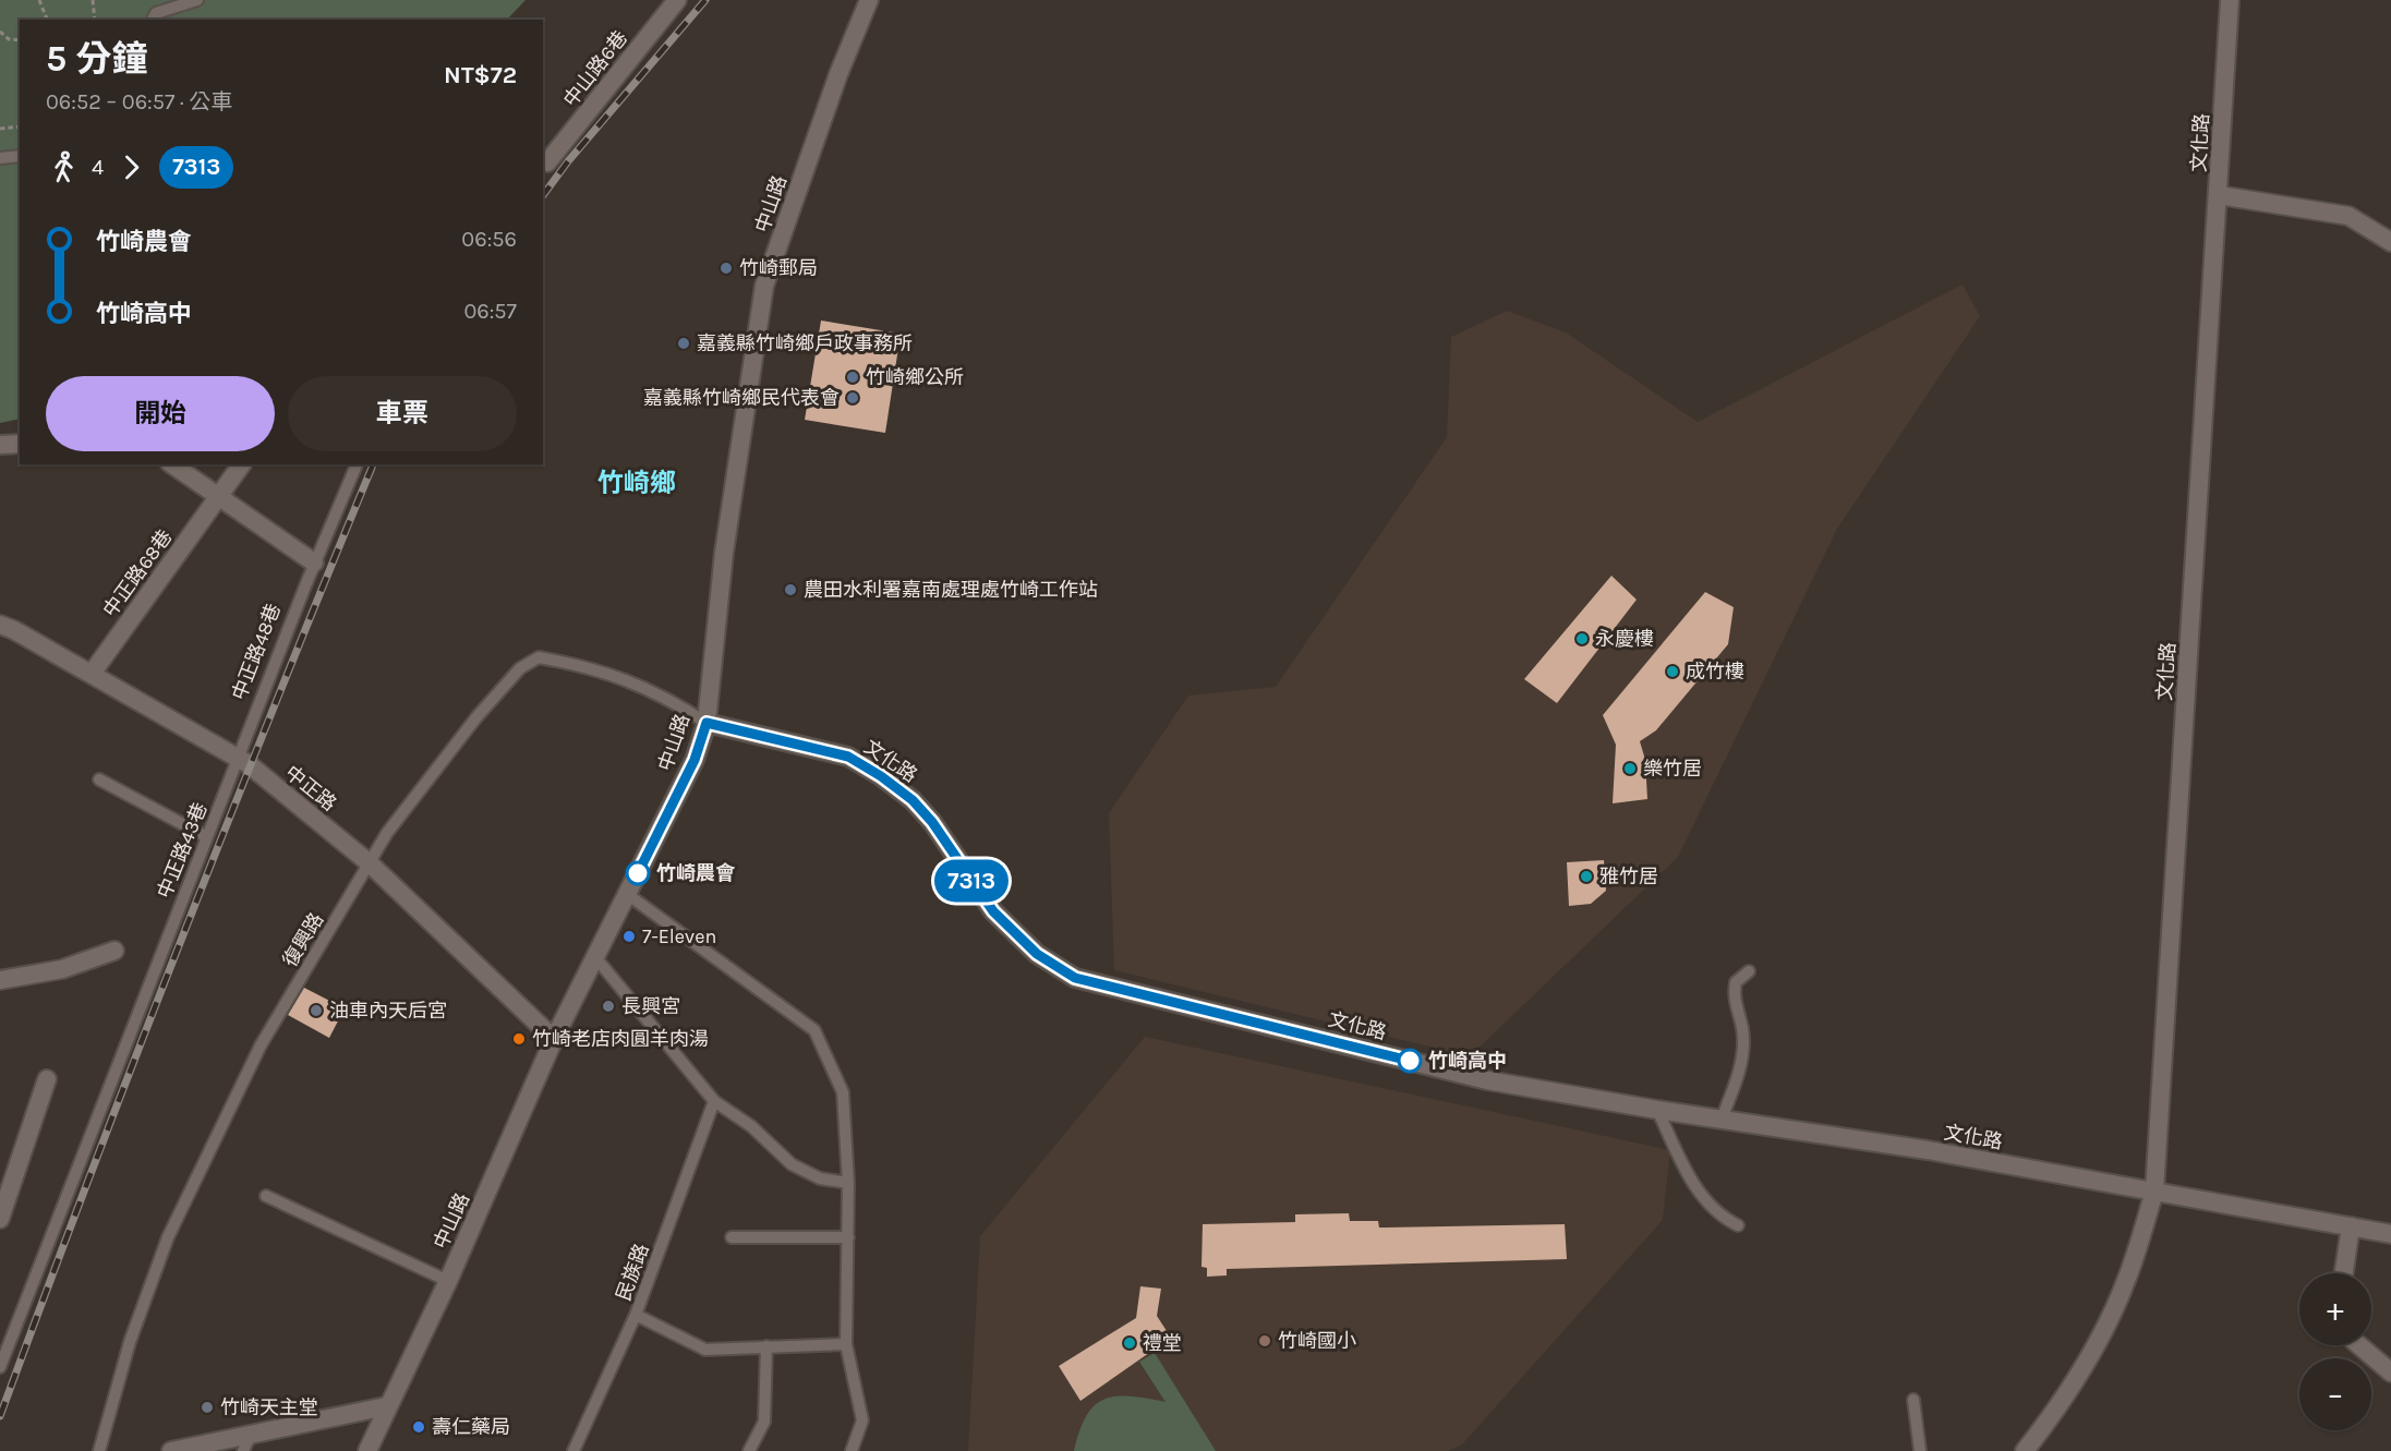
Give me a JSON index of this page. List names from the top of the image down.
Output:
{
  "streets": {
    "street": [
      "中山路6巷",
      "文化路",
      "中山路",
      "中正路68巷",
      "中正路"
    ],
    "lane": [
      "中正路48巷",
      "中正路43巷",
      "復興路",
      "民族路"
    ]
  },
  "crossings": [
    ["文化路", "中山路"],
    ["文化路", "復興路"],
    ["中山路", "中正路"],
    ["中山路", "復興路"],
    ["中正路68巷", "中正路"],
    ["中正路48巷", "中正路"],
    ["中正路48巷", "中正路43巷"],
    ["中正路", "中正路43巷"],
    ["中正路", "復興路"]
  ],
  "districts": ["竹崎鄉"],
  "places": [
    "竹崎郵局",
    "嘉義縣竹崎鄉戶政事務所",
    "竹崎鄉公所",
    "嘉義縣竹崎鄉民代表會",
    "農田水利署嘉南處理處竹崎工作站",
    "永慶樓",
    "成竹樓",
    "樂竹居",
    "竹崎農會",
    "雅竹居",
    "7-Eleven",
    "長興宮",
    "油車內天后宮",
    "竹崎老店肉圓羊肉湯",
    "竹崎高中",
    "竹崎國小",
    "禮堂",
    "竹崎天主堂",
    "壽仁藥局"
  ],
  "lines": ["bus line 7313"],
  "page": {
    "on_map": "7313",
    "heading": ["5 分鐘", "06:52 – 06:57 · 公車", "NT$72"],
    "legs": ["4", "7313"],
    "list": [
      {
        "name": "竹崎農會",
        "value": "06:56"
      },
      {
        "name": "竹崎高中",
        "value": "06:57"
      }
    ],
    "buttons": ["開始", "車票"],
    "map_buttons": ["+", "−"]
  }
}
